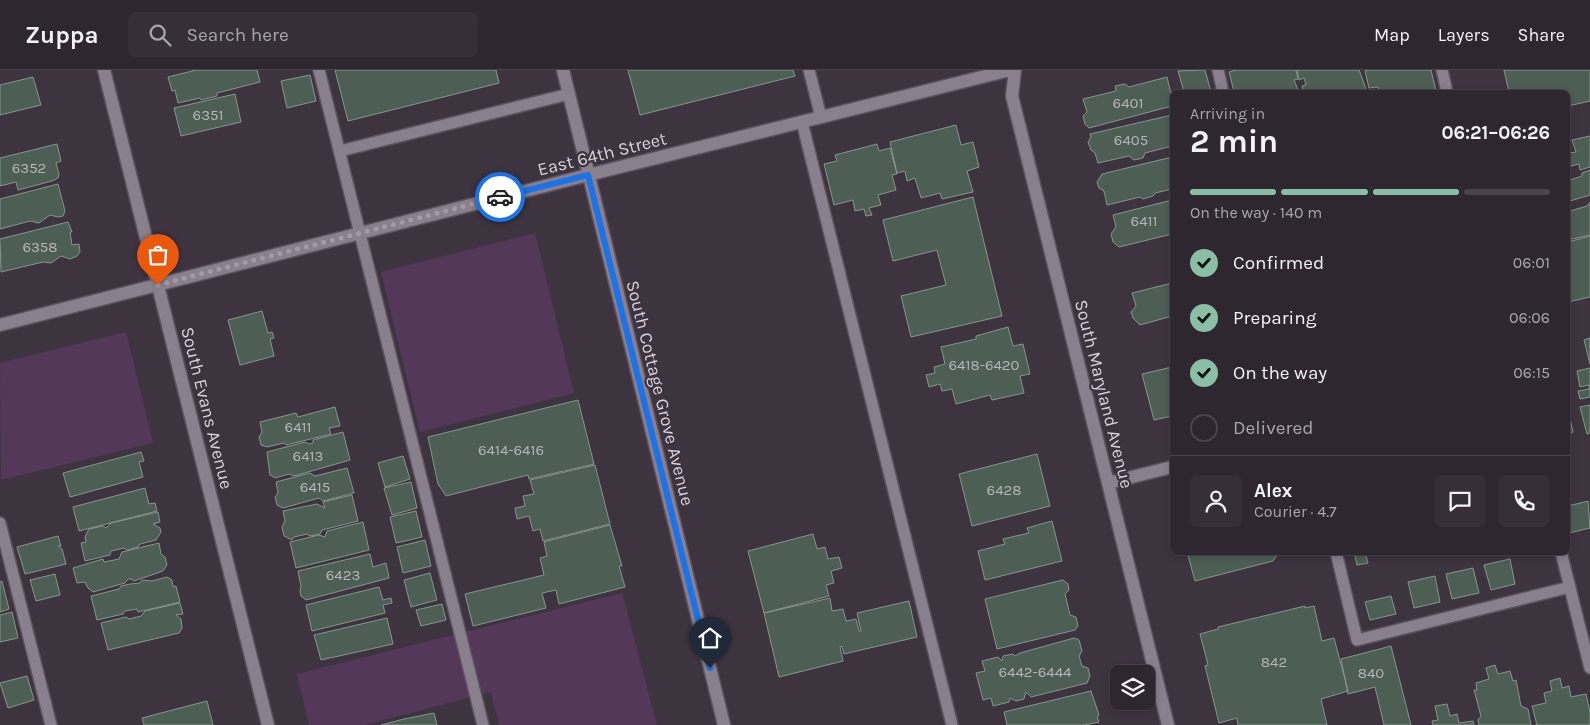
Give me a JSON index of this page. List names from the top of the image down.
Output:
{
  "streets": {
    "street": [
      "East 64th Street",
      "South Cottage Grove Avenue",
      "South Maryland Avenue",
      "South Evans Avenue"
    ]
  },
  "crossings": [
    ["East 64th Street", "South Cottage Grove Avenue"],
    ["East 64th Street", "South Evans Avenue"]
  ],
  "house_numbers": [
    "6401",
    "6351",
    "6405",
    "6352",
    "6411",
    "6358",
    "6418-6420",
    "6411",
    "6414-6416",
    "6413",
    "6415",
    "6428",
    "6423",
    "842",
    "6442-6444",
    "840"
  ],
  "page": {
    "header": "Zuppa",
    "search": "Search here",
    "nav": ["Map", "Layers", "Share"],
    "heading": ["2 min", "Arriving in", "06:21–06:26"],
    "panel": ["Alex", "Courier · 4.7"],
    "bar": "On the way · 140 m",
    "list": [
      ["Confirmed", "06:01"],
      ["Preparing", "06:06"],
      ["On the way", "06:15"],
      "Delivered"
    ]
  }
}
